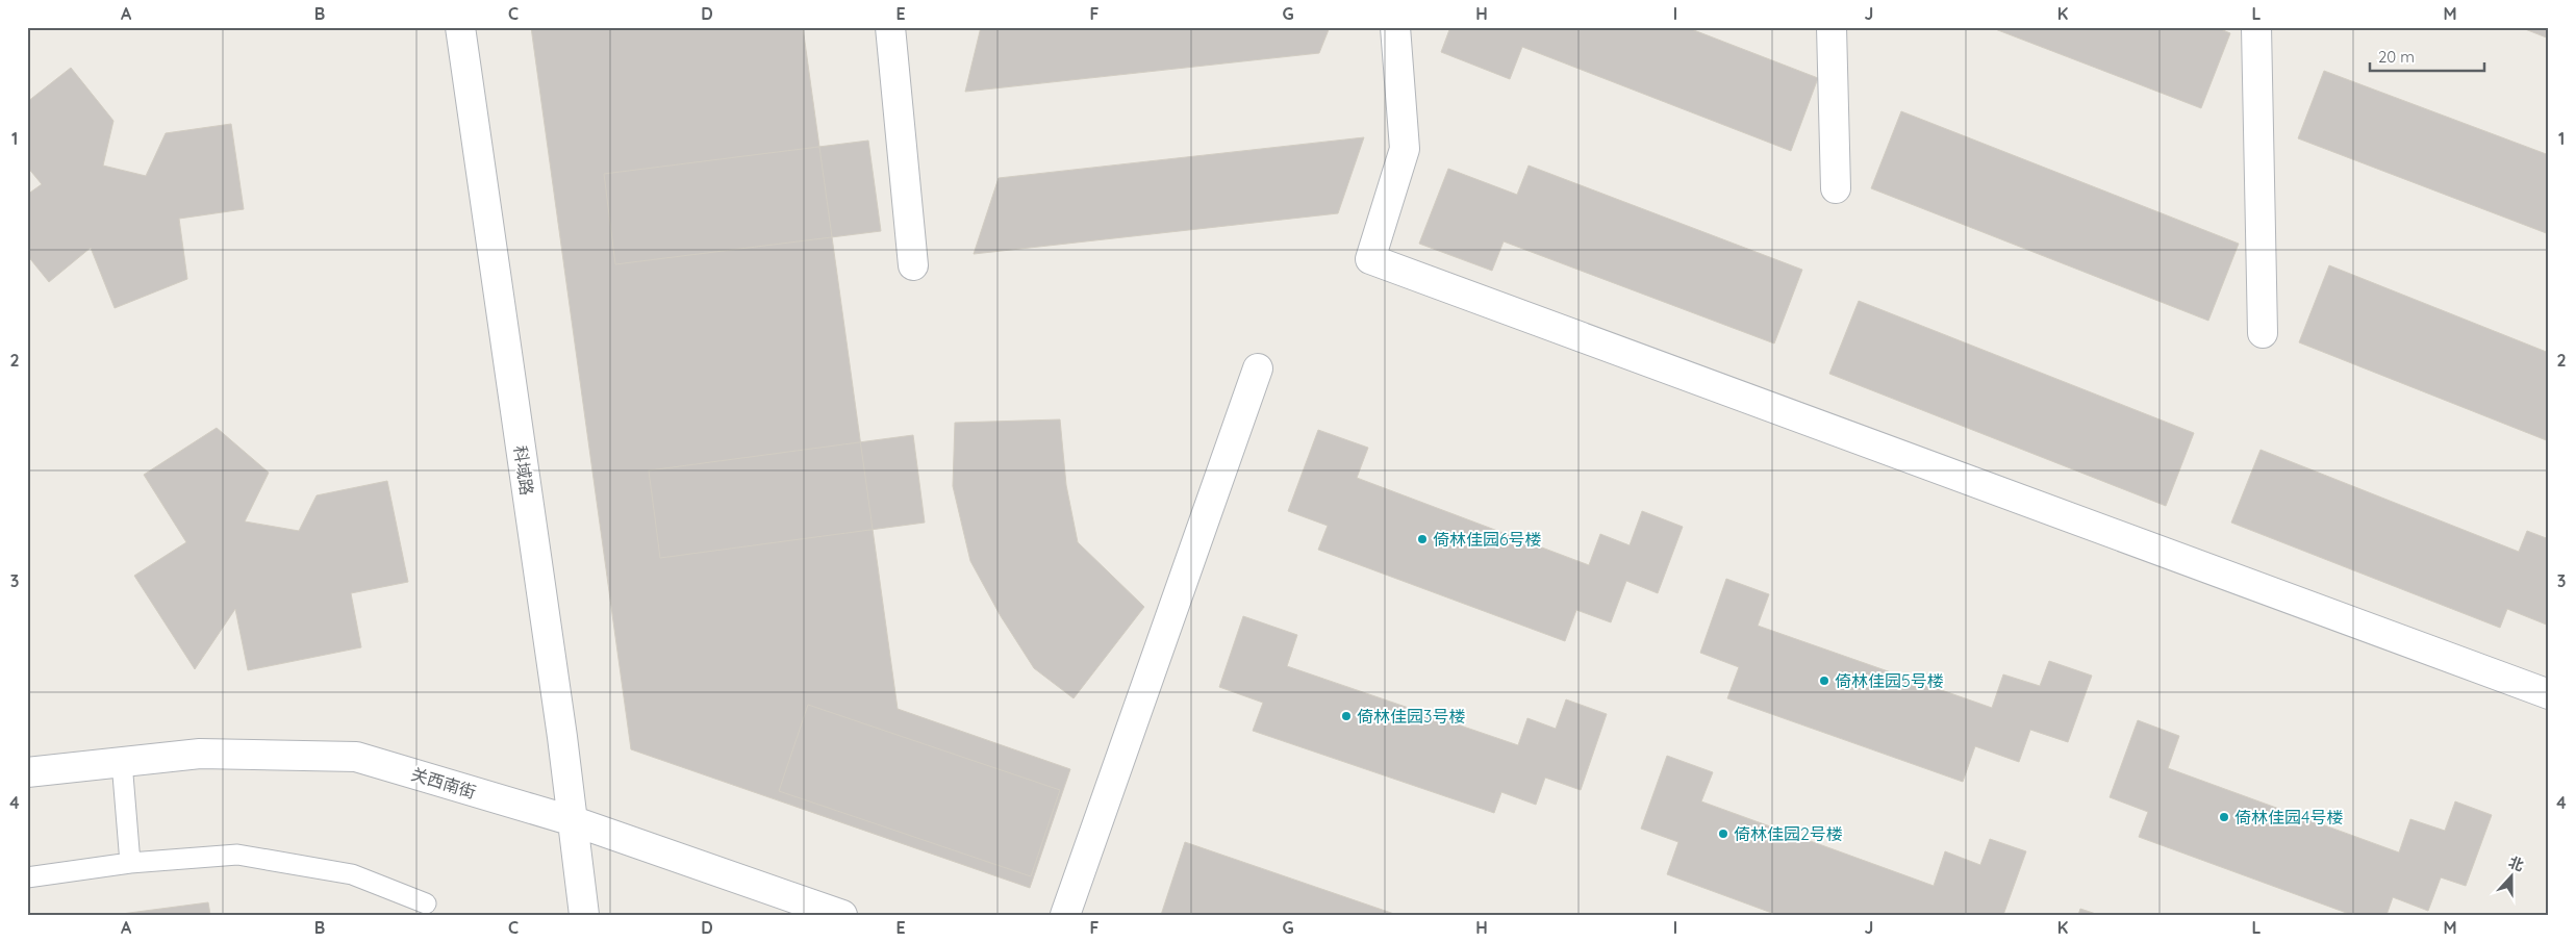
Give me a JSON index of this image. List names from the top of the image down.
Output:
{
  "streets": {
    "street": ["科域路", "关西南街"]
  },
  "crossings": [
    ["科域路", "关西南街"]
  ],
  "places": [
    "倚林佳园6号楼",
    "倚林佳园5号楼",
    "倚林佳园3号楼",
    "倚林佳园4号楼",
    "倚林佳园2号楼"
  ],
  "scale_bar": "20 m",
  "north": "top",
  "grid": {
    "columns": [
      "A",
      "B",
      "C",
      "D",
      "E",
      "F",
      "G",
      "H",
      "I",
      "J",
      "K",
      "L",
      "M"
    ],
    "rows": [
      "1",
      "2",
      "3",
      "4"
    ]
  }
}
